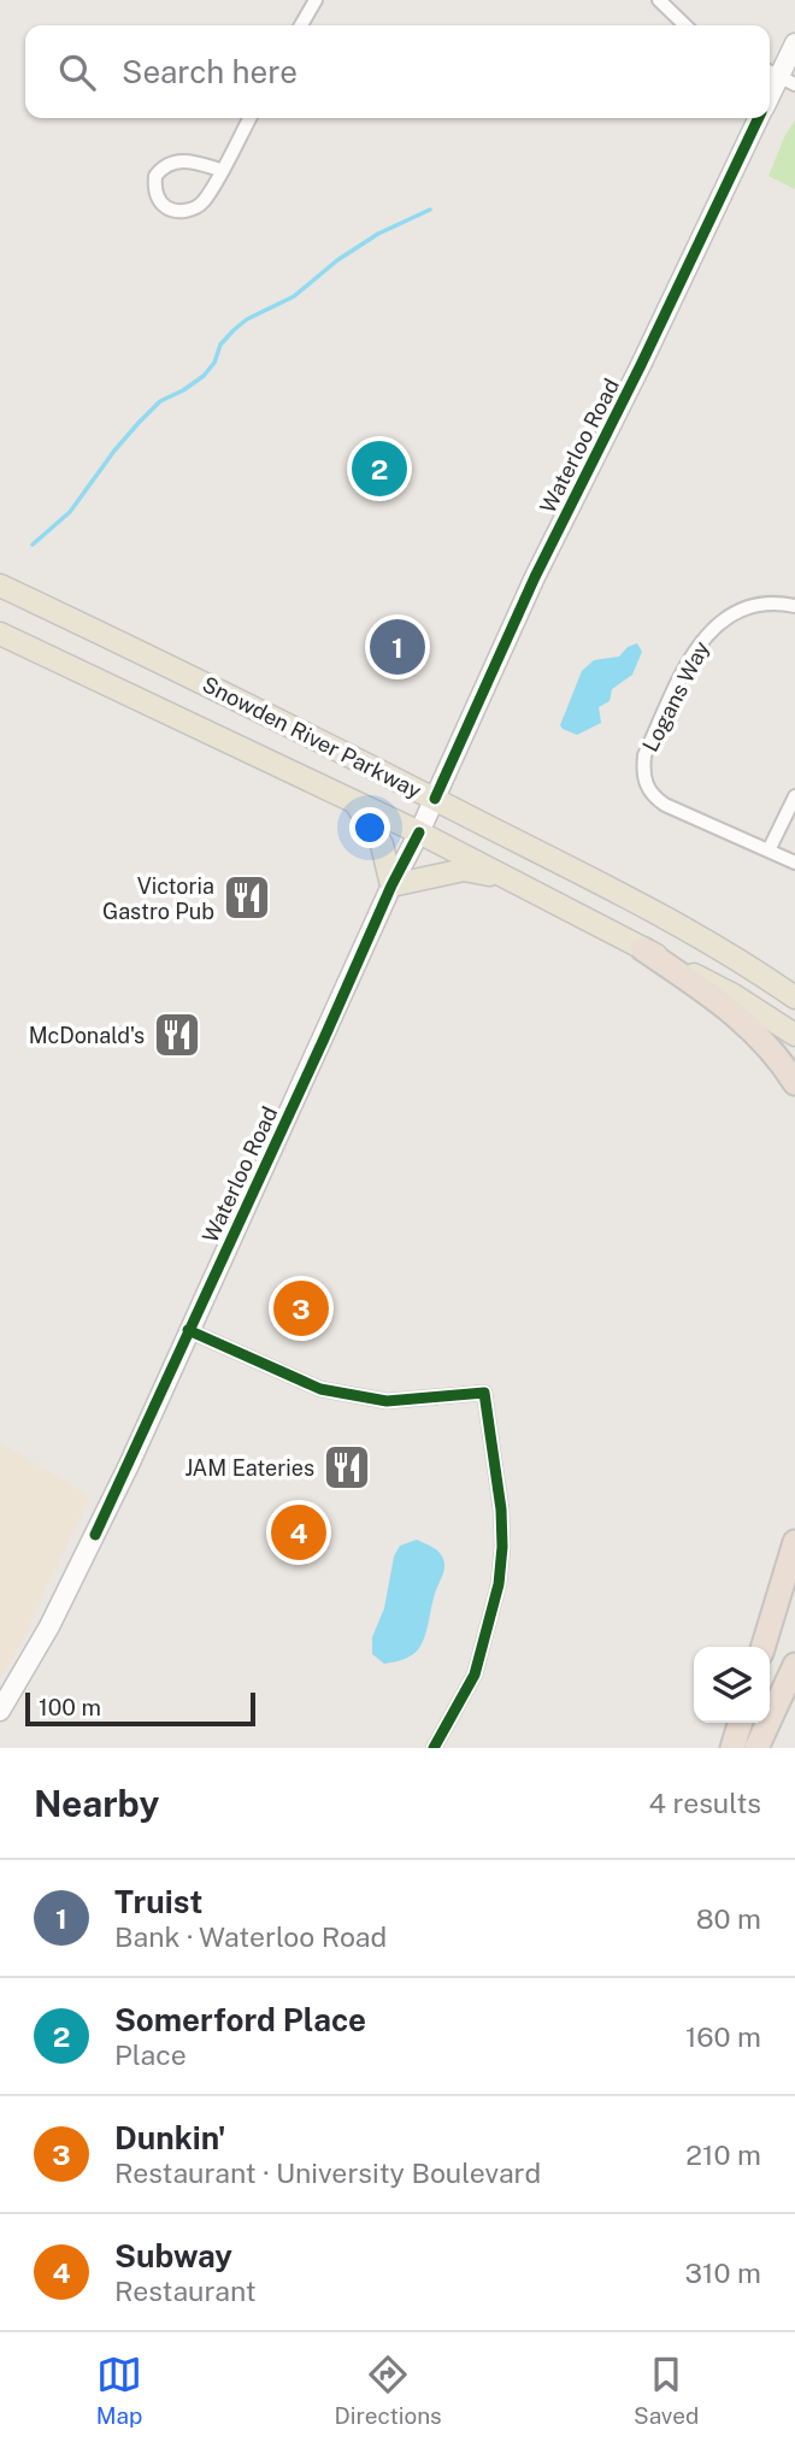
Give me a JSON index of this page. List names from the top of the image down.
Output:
{
  "streets": {
    "main road": ["Waterloo Road", "Snowden River Parkway"],
    "street": ["Logans Way"]
  },
  "crossings": [
    ["Waterloo Road", "Snowden River Parkway"]
  ],
  "places": {
    "restaurant": ["Victoria Gastro Pub", "McDonald's", "JAM Eateries"]
  },
  "scale_bar": "100 m",
  "page": {
    "search": "Search here",
    "pins": [
      "2",
      "1",
      "3",
      "4"
    ],
    "scale": "100 m",
    "heading": ["Nearby", "4 results"],
    "list": [
      {
        "mark": "1",
        "name": "Truist",
        "note": "Bank · Waterloo Road",
        "value": "80 m"
      },
      {
        "mark": "2",
        "name": "Somerford Place",
        "note": "Place",
        "value": "160 m"
      },
      {
        "mark": "3",
        "name": "Dunkin'",
        "note": "Restaurant · University Boulevard",
        "value": "210 m"
      },
      {
        "mark": "4",
        "name": "Subway",
        "note": "Restaurant",
        "value": "310 m"
      }
    ],
    "nav": ["Map", "Directions", "Saved"]
  }
}
